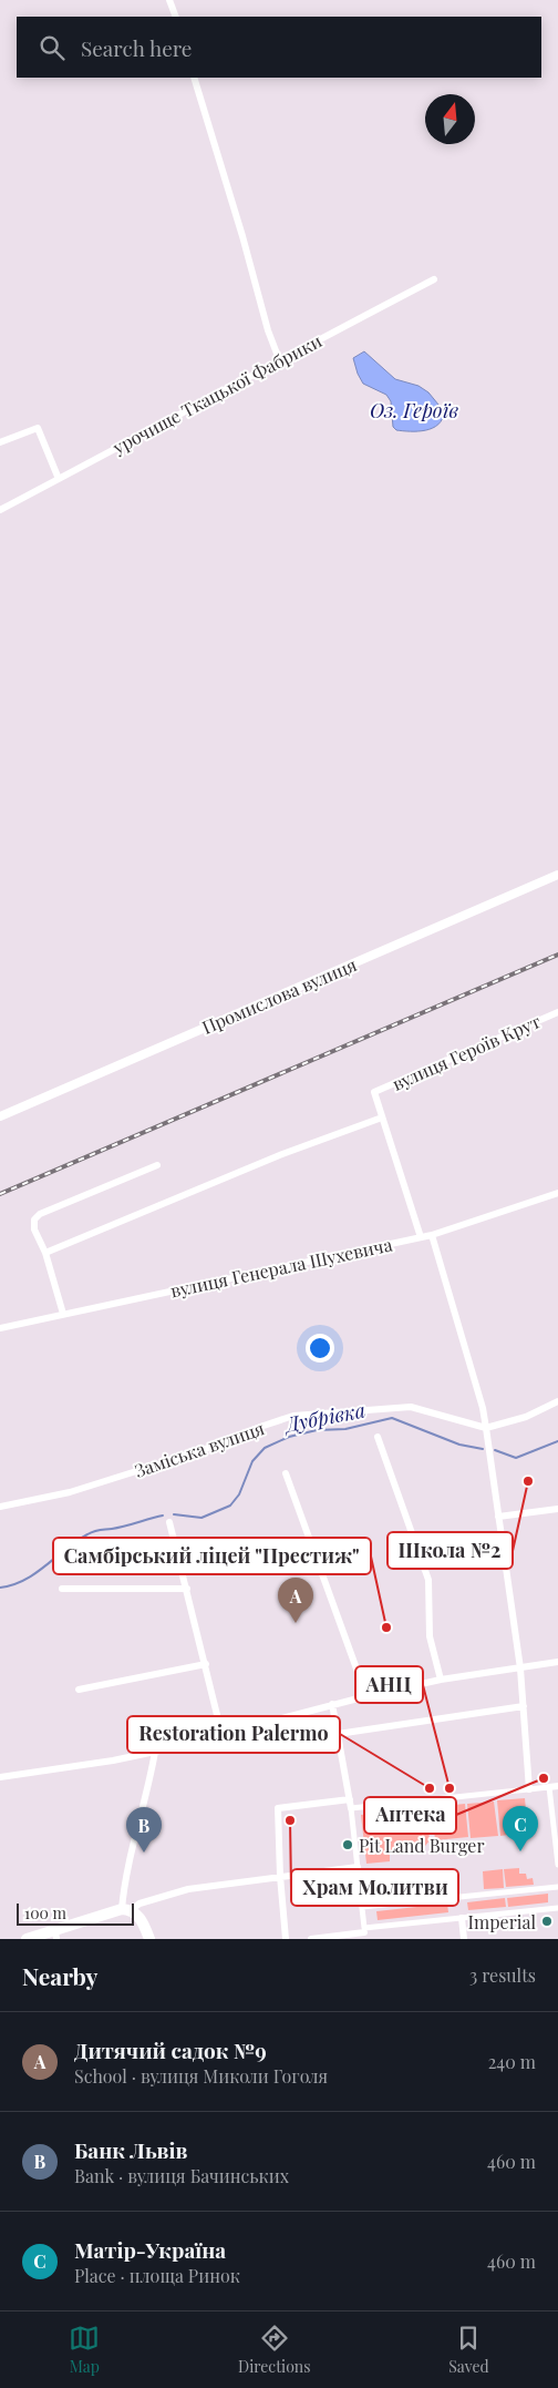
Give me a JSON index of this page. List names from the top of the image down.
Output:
{
  "streets": {
    "street": [
      "урочище Ткацької Фабрики",
      "Промислова вулиця",
      "вулиця Героїв Крут",
      "вулиця Генерала Шухевича",
      "Заміська вулиця"
    ]
  },
  "water": ["Оз. Героїв", "Дубрівка"],
  "places": [
    "Школа №2",
    "Самбірський ліцей \"Престиж\"",
    "Аптека",
    "Restoration Palermo",
    "АНЦ",
    "Храм Молитви",
    "Pit Land Burger",
    "Imperial"
  ],
  "scale_bar": "100 m",
  "north": "top",
  "page": {
    "search": "Search here",
    "pins": ["A", "C", "B"],
    "scale": "100 m",
    "heading": ["Nearby", "3 results"],
    "list": [
      {
        "mark": "A",
        "name": "Дитячий садок №9",
        "note": "School · вулиця Миколи Гоголя",
        "value": "240 m"
      },
      {
        "mark": "B",
        "name": "Банк Львів",
        "note": "Bank · вулиця Бачинських",
        "value": "460 m"
      },
      {
        "mark": "C",
        "name": "Матір-Україна",
        "note": "Place · площа Ринок",
        "value": "460 m"
      }
    ],
    "nav": ["Map", "Directions", "Saved"]
  }
}
